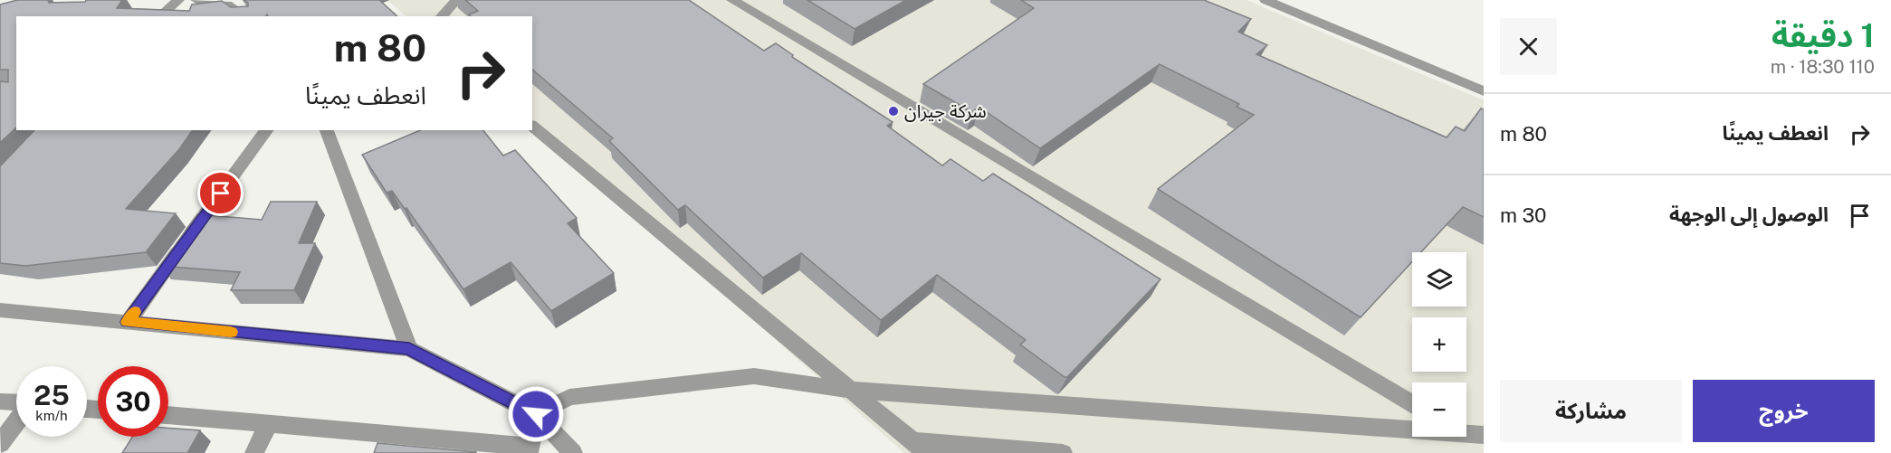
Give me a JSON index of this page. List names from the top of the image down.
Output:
{
  "places": ["شركة جيران"],
  "page": {
    "heading": ["1 دقيقة", "110 m · 18:30"],
    "turn": ["80 m", "انعطف يمينًا"],
    "list": [
      {
        "name": "انعطف يمينًا",
        "value": "80 m"
      },
      {
        "name": "الوصول إلى الوجهة",
        "value": "30 m"
      }
    ],
    "map_buttons": ["+", "−"],
    "speed": "25 km/h",
    "limit": "30",
    "buttons": ["خروج", "مشاركة"]
  }
}
